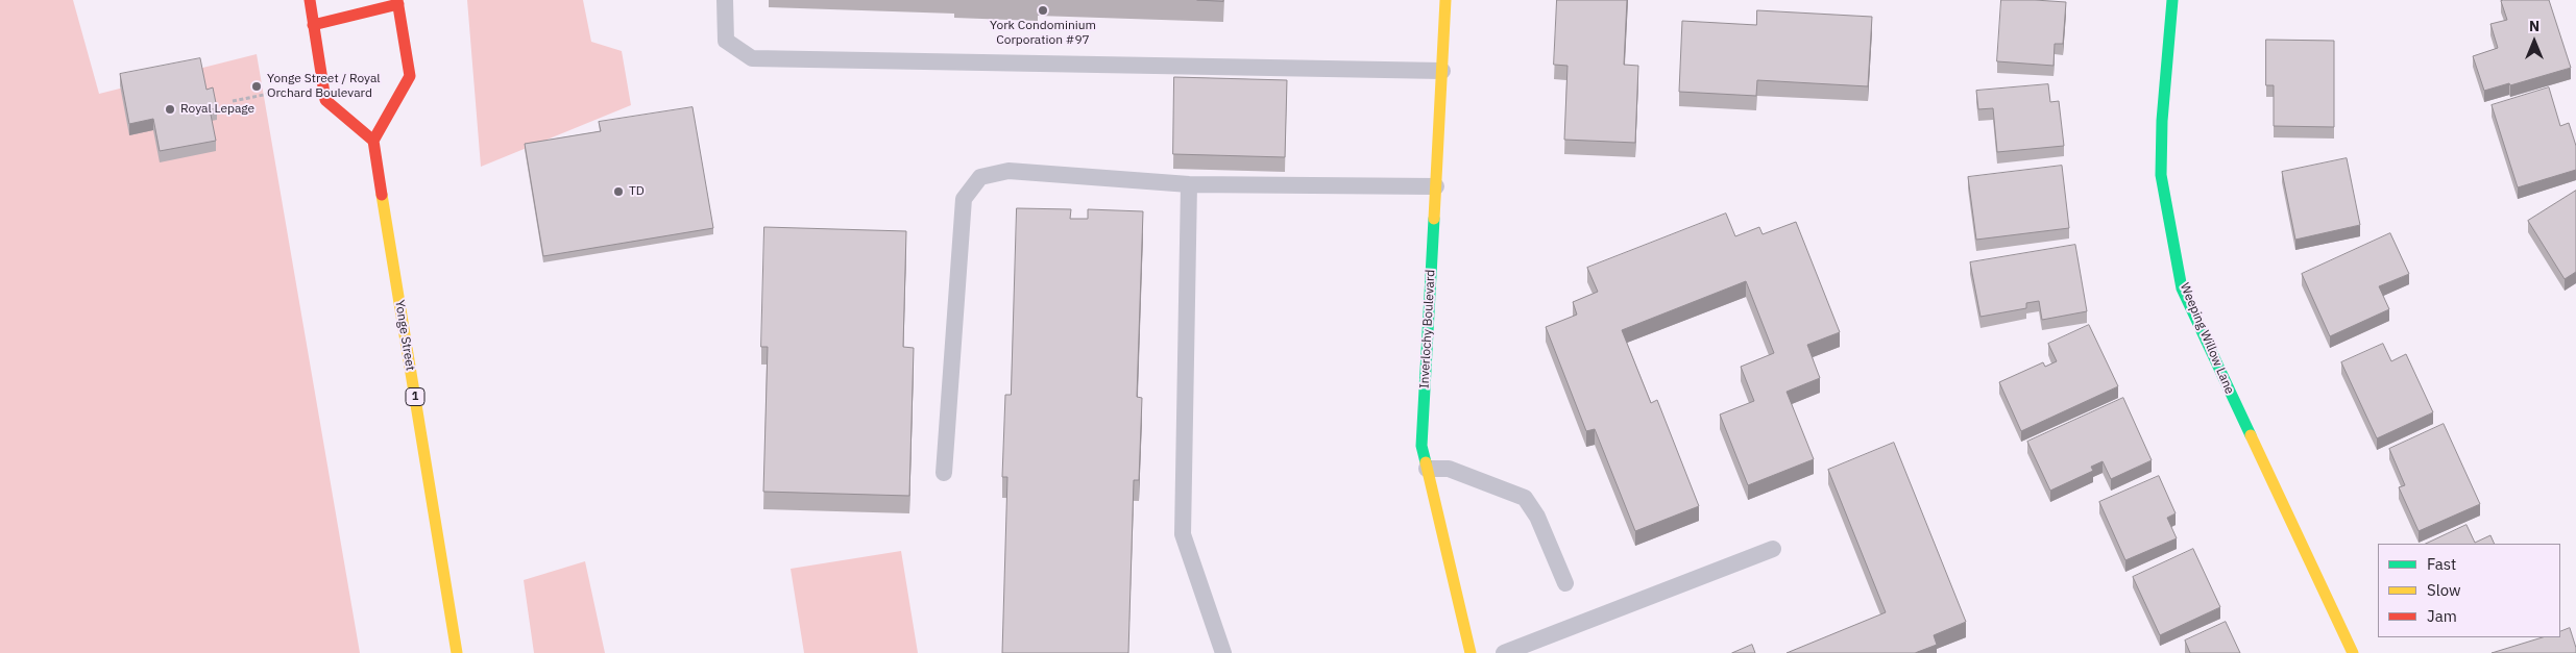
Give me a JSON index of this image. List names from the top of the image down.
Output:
{
  "streets": {
    "street": [
      "Inverlochy Boulevard",
      "Yonge Street",
      "Weeping Willow Lane",
      "1"
    ]
  },
  "places": [
    "York Condominium Corporation #97",
    "Yonge Street / Royal Orchard Boulevard",
    "Royal Lepage",
    "TD"
  ],
  "legend": ["Fast", "Slow", "Jam"],
  "north": "top"
}
